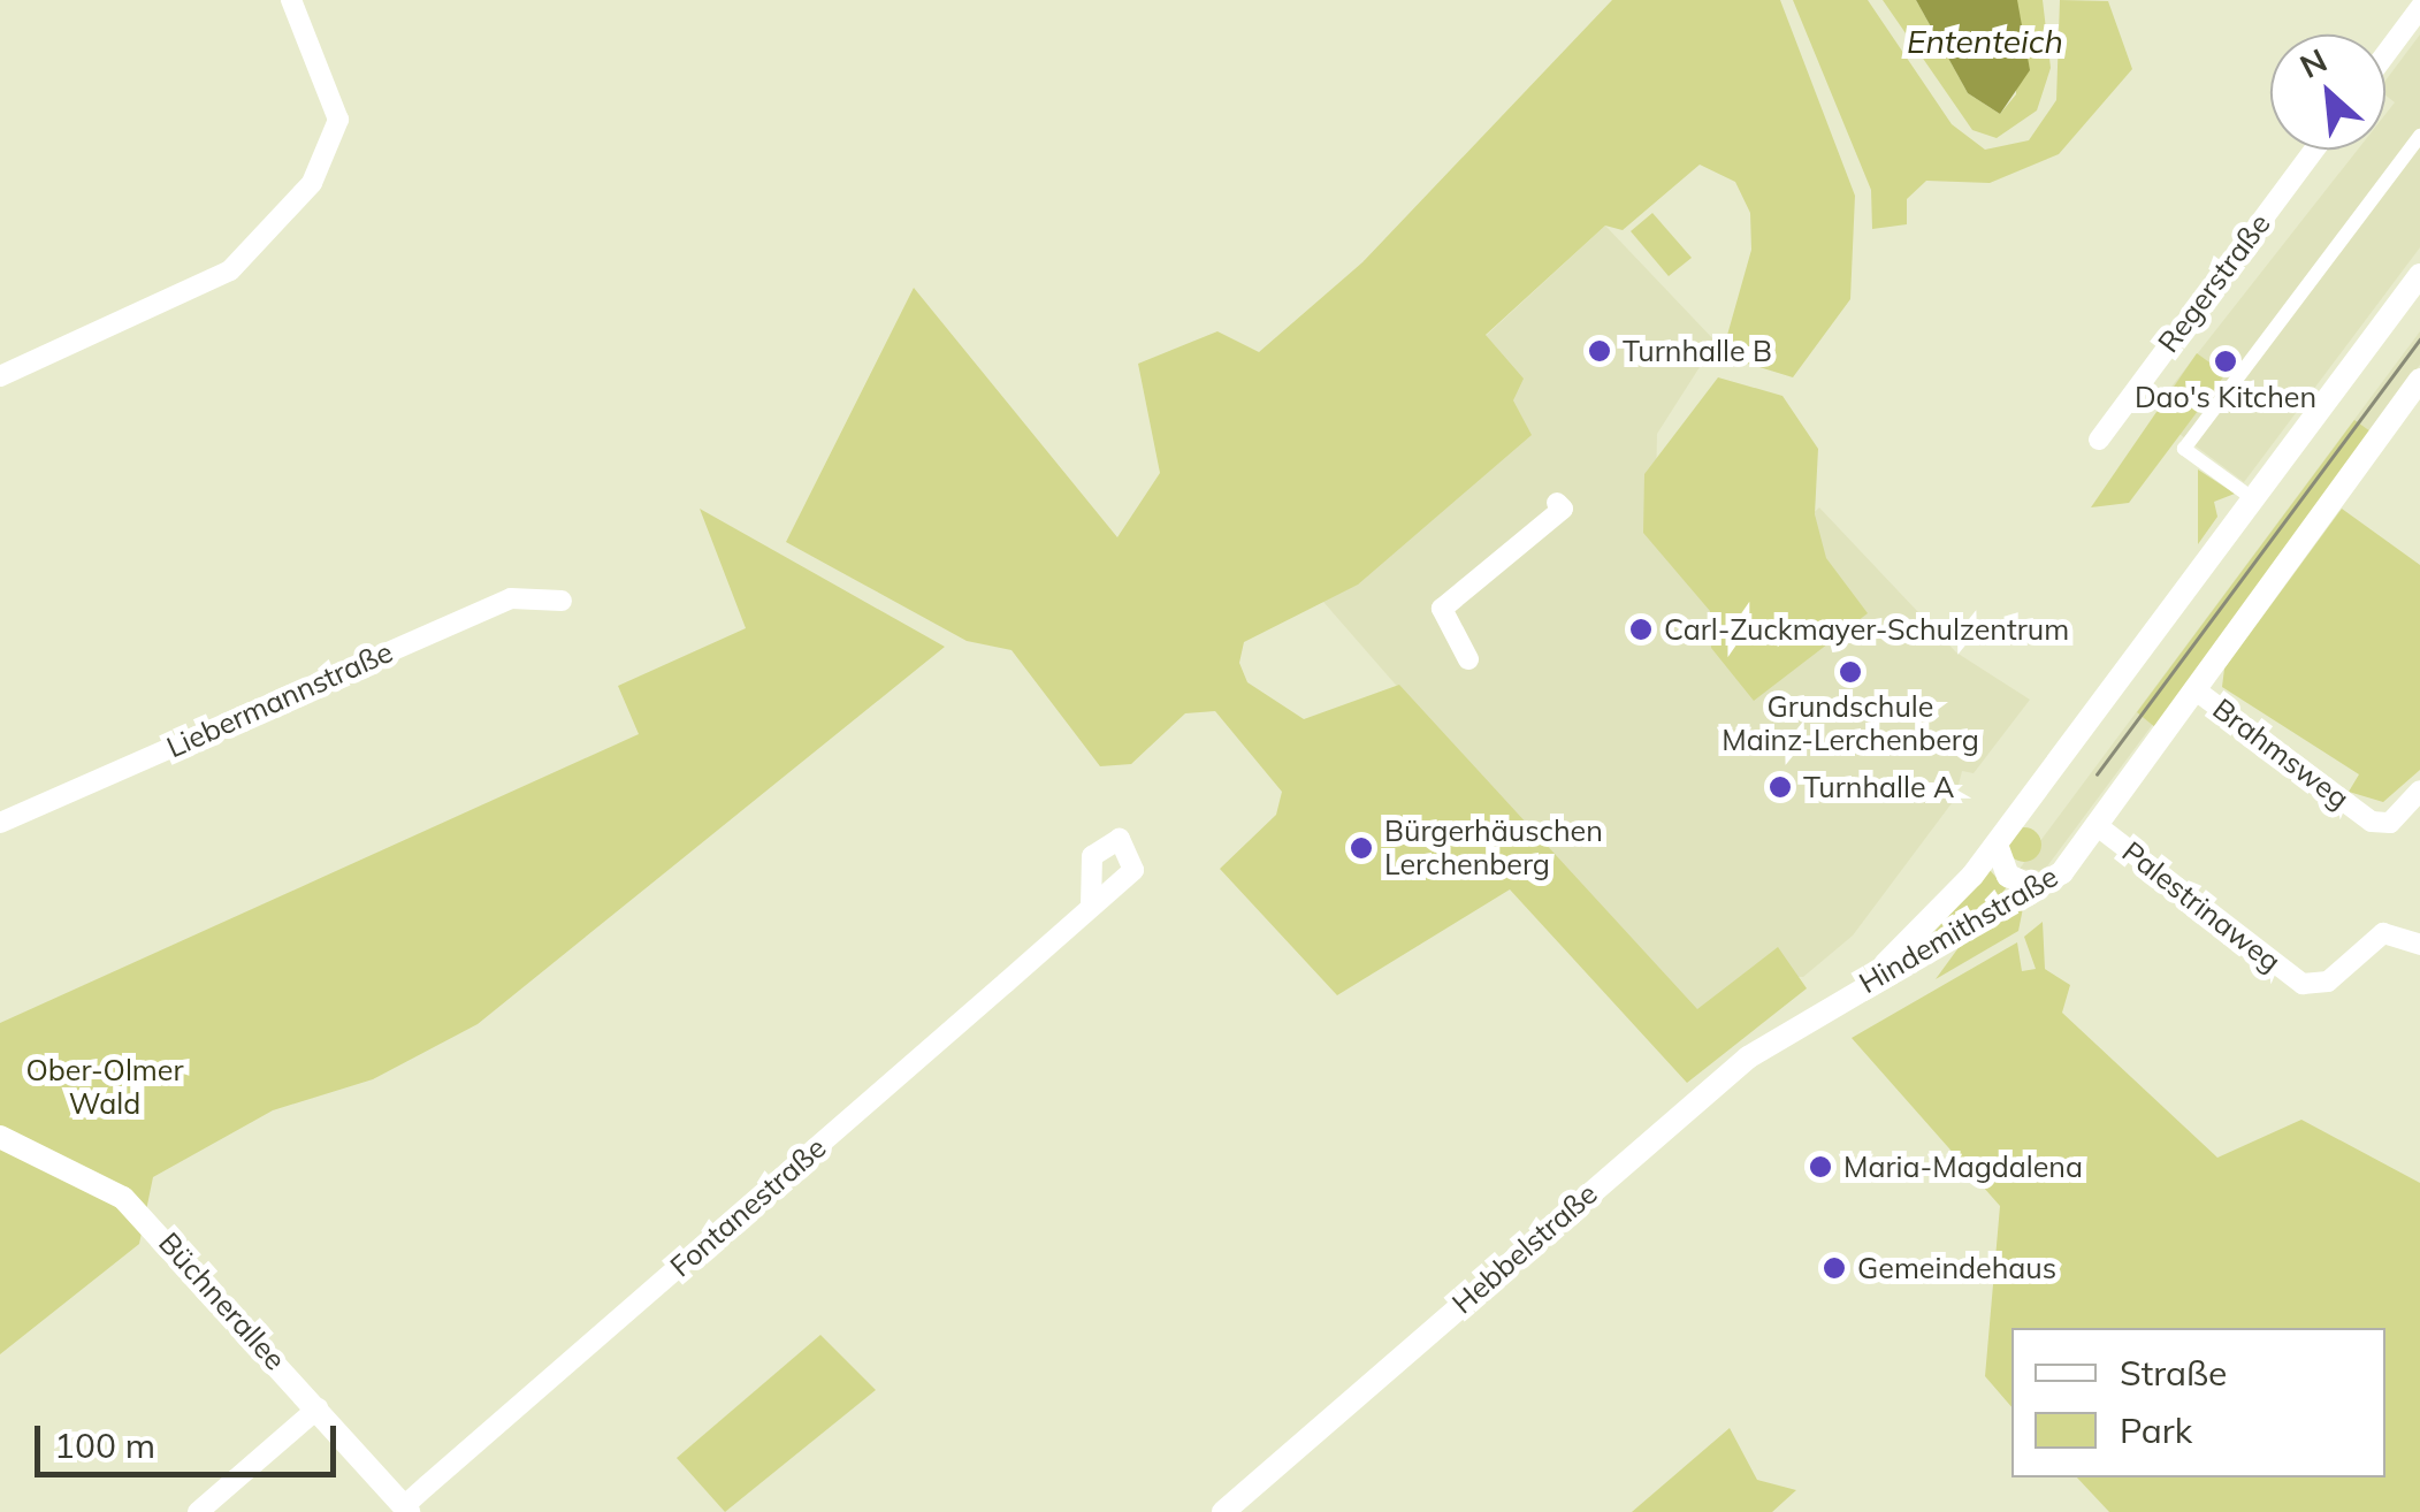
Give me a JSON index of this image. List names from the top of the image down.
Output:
{
  "streets": {
    "street": [
      "Regerstraße",
      "Liebermannstraße",
      "Brahmsweg",
      "Palestrinaweg",
      "Hindemithstraße",
      "Fontanestraße",
      "Hebbelstraße",
      "Büchnerallee"
    ]
  },
  "crossings": [
    ["Brahmsweg", "Hindemithstraße"],
    ["Palestrinaweg", "Hindemithstraße"],
    ["Hindemithstraße", "Hebbelstraße"],
    ["Fontanestraße", "Büchnerallee"]
  ],
  "water": ["Ententeich"],
  "parks": ["Ober-Olmer Wald"],
  "places": [
    "Turnhalle B",
    "Dao's Kitchen",
    "Carl-Zuckmayer-Schulzentrum",
    "Grundschule Mainz-Lerchenberg",
    "Turnhalle A",
    "Bürgerhäuschen Lerchenberg",
    "Maria-Magdalena",
    "Gemeindehaus"
  ],
  "legend": ["Straße", "Park"],
  "scale_bar": "100 m",
  "north": "top left"
}
